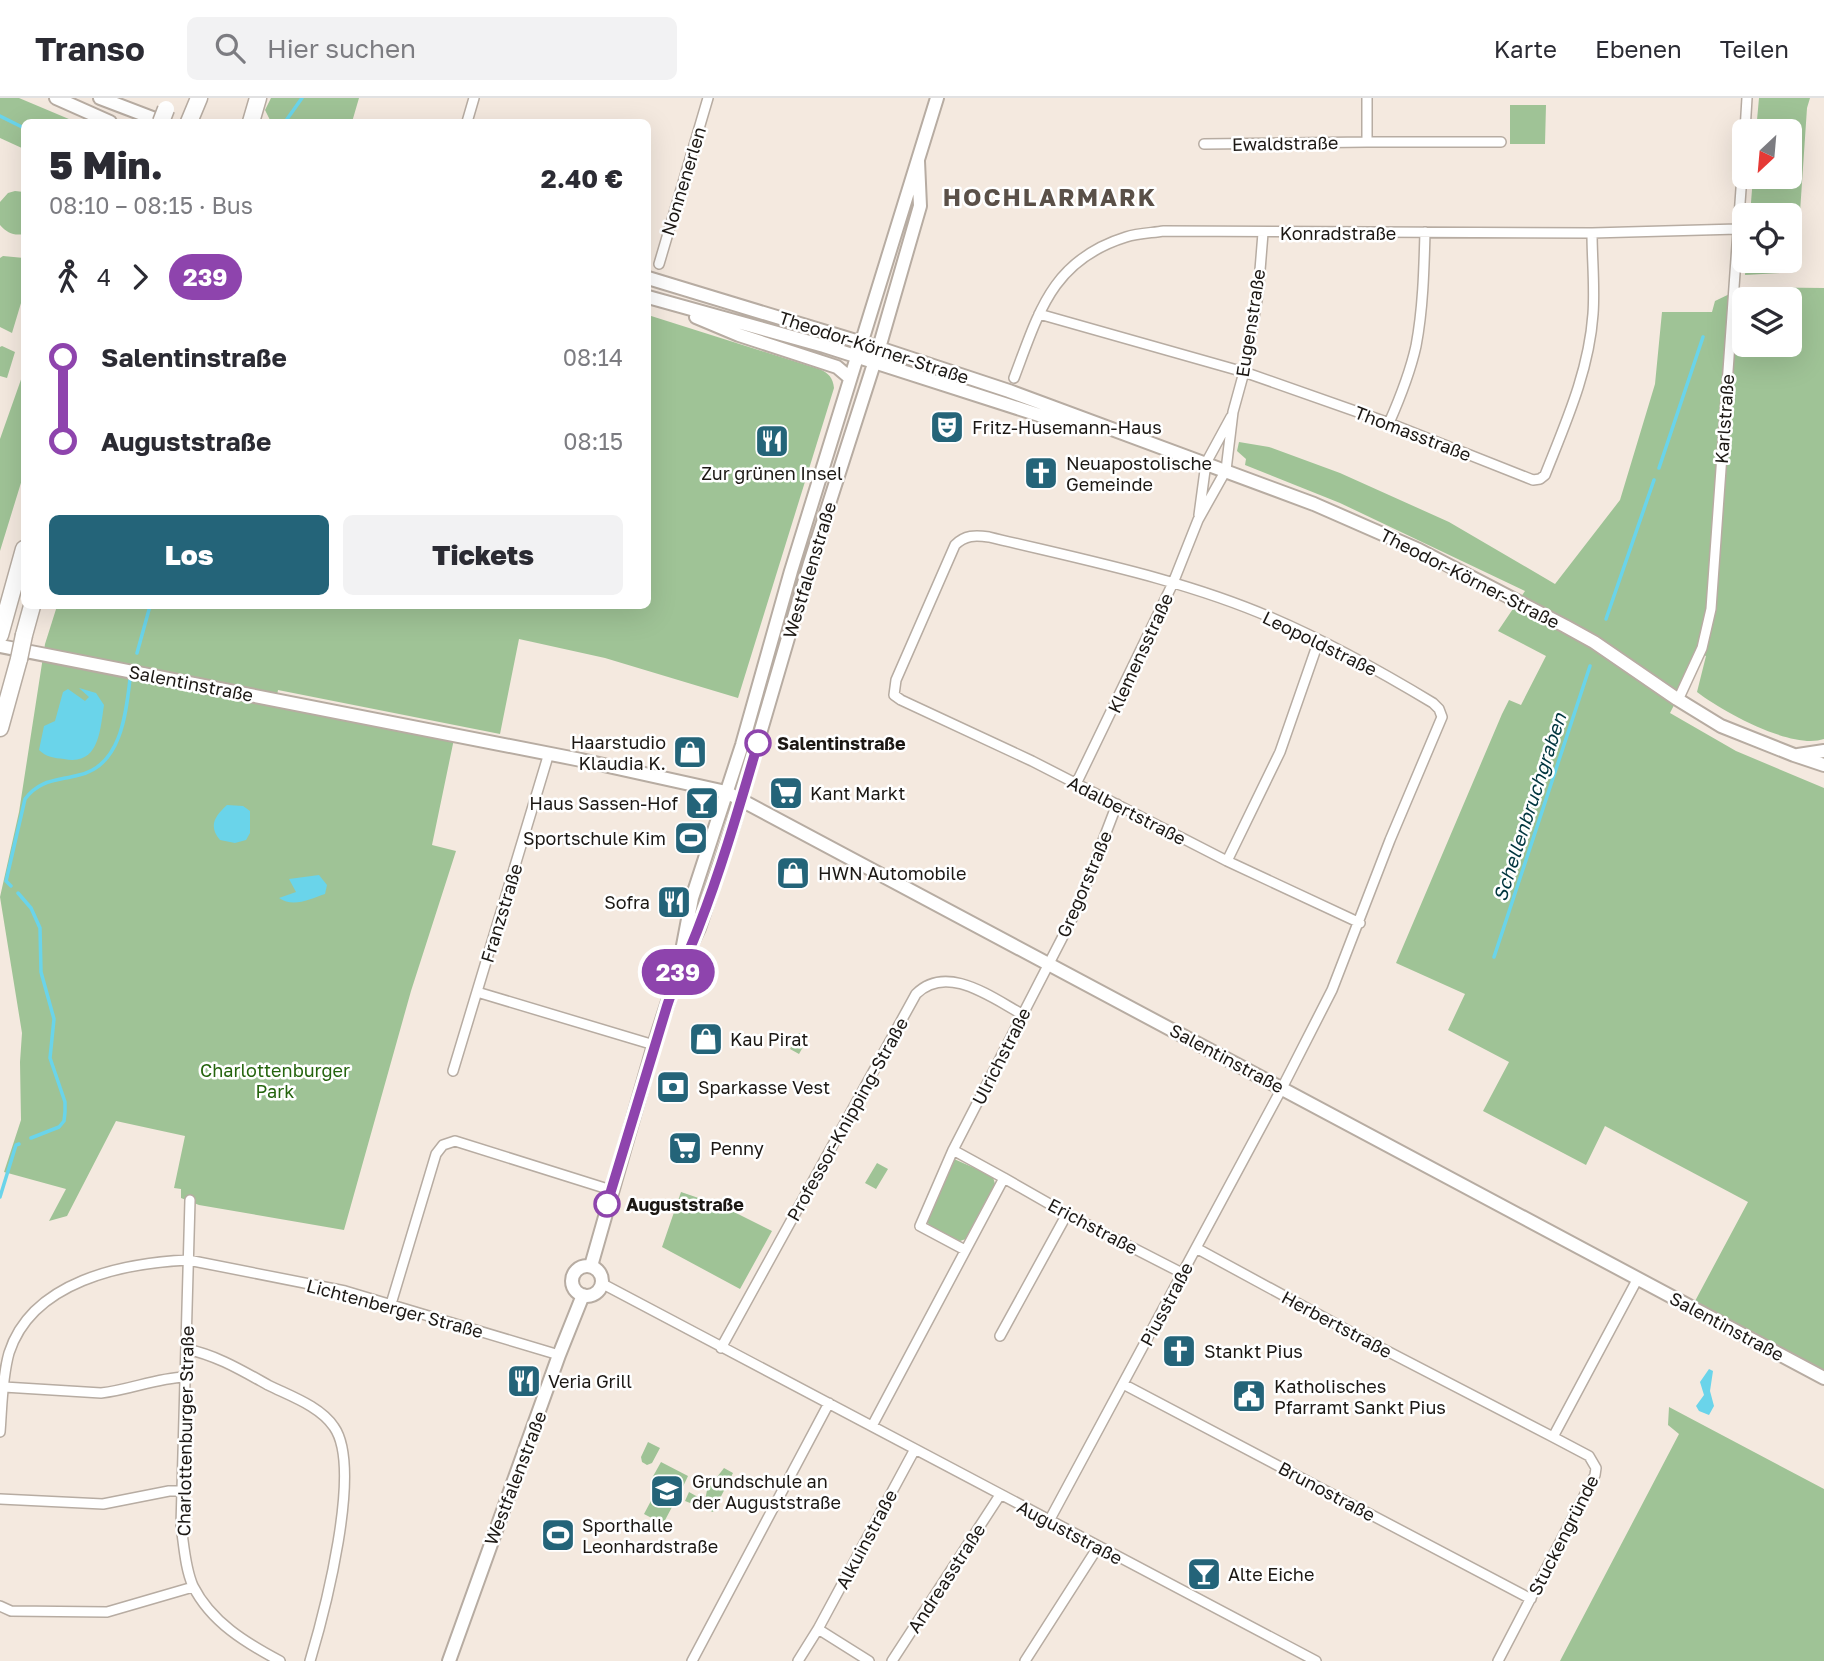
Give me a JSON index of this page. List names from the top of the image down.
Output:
{
  "streets": {
    "main road": ["Theodor-Körner-Straße", "Westfalenstraße", "Salentinstraße"],
    "street": [
      "Ewaldstraße",
      "Nonnenerlen",
      "Konradstraße",
      "Eugenstraße",
      "Karlstraße",
      "Thomasstraße",
      "Leopoldstraße",
      "Klemensstraße",
      "Adalbertstraße",
      "Gregorstraße",
      "Franzstraße",
      "Ulrichstraße",
      "Professor-Knipping-Straße",
      "Erichstraße",
      "Piusstraße",
      "Lichtenberger Straße",
      "Herbertstraße",
      "Charlottenburger Straße",
      "Brunostraße",
      "Auguststraße",
      "Stuckengründe",
      "Alkuinstraße",
      "Andreasstraße"
    ]
  },
  "crossings": [
    ["Konradstraße", "Eugenstraße"],
    ["Konradstraße", "Thomasstraße"],
    ["Eugenstraße", "Theodor-Körner-Straße"],
    ["Eugenstraße", "Thomasstraße"],
    ["Eugenstraße", "Klemensstraße"],
    ["Theodor-Körner-Straße", "Karlstraße"],
    ["Theodor-Körner-Straße", "Westfalenstraße"],
    ["Theodor-Körner-Straße", "Klemensstraße"],
    ["Westfalenstraße", "Salentinstraße"],
    ["Westfalenstraße", "Lichtenberger Straße"],
    ["Westfalenstraße", "Auguststraße"],
    ["Leopoldstraße", "Klemensstraße"],
    ["Leopoldstraße", "Salentinstraße"],
    ["Leopoldstraße", "Adalbertstraße"],
    ["Leopoldstraße", "Piusstraße"],
    ["Klemensstraße", "Adalbertstraße"],
    ["Salentinstraße", "Gregorstraße"],
    ["Salentinstraße", "Franzstraße"],
    ["Salentinstraße", "Ulrichstraße"],
    ["Salentinstraße", "Piusstraße"],
    ["Adalbertstraße", "Gregorstraße"],
    ["Gregorstraße", "Ulrichstraße"],
    ["Ulrichstraße", "Professor-Knipping-Straße"],
    ["Professor-Knipping-Straße", "Auguststraße"],
    ["Erichstraße", "Piusstraße"],
    ["Piusstraße", "Herbertstraße"],
    ["Piusstraße", "Brunostraße"],
    ["Piusstraße", "Auguststraße"],
    ["Lichtenberger Straße", "Charlottenburger Straße"],
    ["Herbertstraße", "Stuckengründe"],
    ["Brunostraße", "Stuckengründe"],
    ["Auguststraße", "Alkuinstraße"],
    ["Auguststraße", "Andreasstraße"]
  ],
  "districts": ["HOCHLARMARK"],
  "water": ["Schellenbruchgraben"],
  "parks": ["Charlottenburger Park"],
  "places": {
    "theatre": ["Fritz-Husemann-Haus"],
    "restaurant": ["Zur grünen Insel", "Sofra", "Veria Grill"],
    "church": ["Neuapostolische Gemeinde", "Stankt Pius"],
    "other": ["Salentinstraße", "Auguststraße"],
    "shop": ["Haarstudio Klaudia K.", "HWN Automobile", "Kau Pirat"],
    "supermarket": ["Kant Markt", "Penny"],
    "bar": ["Haus Sassen-Hof", "Alte Eiche"],
    "sports": ["Sportschule Kim", "Sporthalle Leonhardstraße"],
    "bank": ["Sparkasse Vest"],
    "public building": ["Katholisches Pfarramt Sankt Pius"],
    "school or university": ["Grundschule an der Auguststraße"]
  },
  "lines": ["bus line 239"],
  "north": "bottom left",
  "page": {
    "header": "Transo",
    "search": "Hier suchen",
    "nav": ["Karte", "Ebenen", "Teilen"],
    "on_map": "239",
    "heading": ["5 Min.", "08:10 – 08:15 · Bus", "2.40 €"],
    "legs": ["4", "239"],
    "list": [
      {
        "name": "Salentinstraße",
        "value": "08:14"
      },
      {
        "name": "Auguststraße",
        "value": "08:15"
      }
    ],
    "buttons": ["Los", "Tickets"]
  }
}
